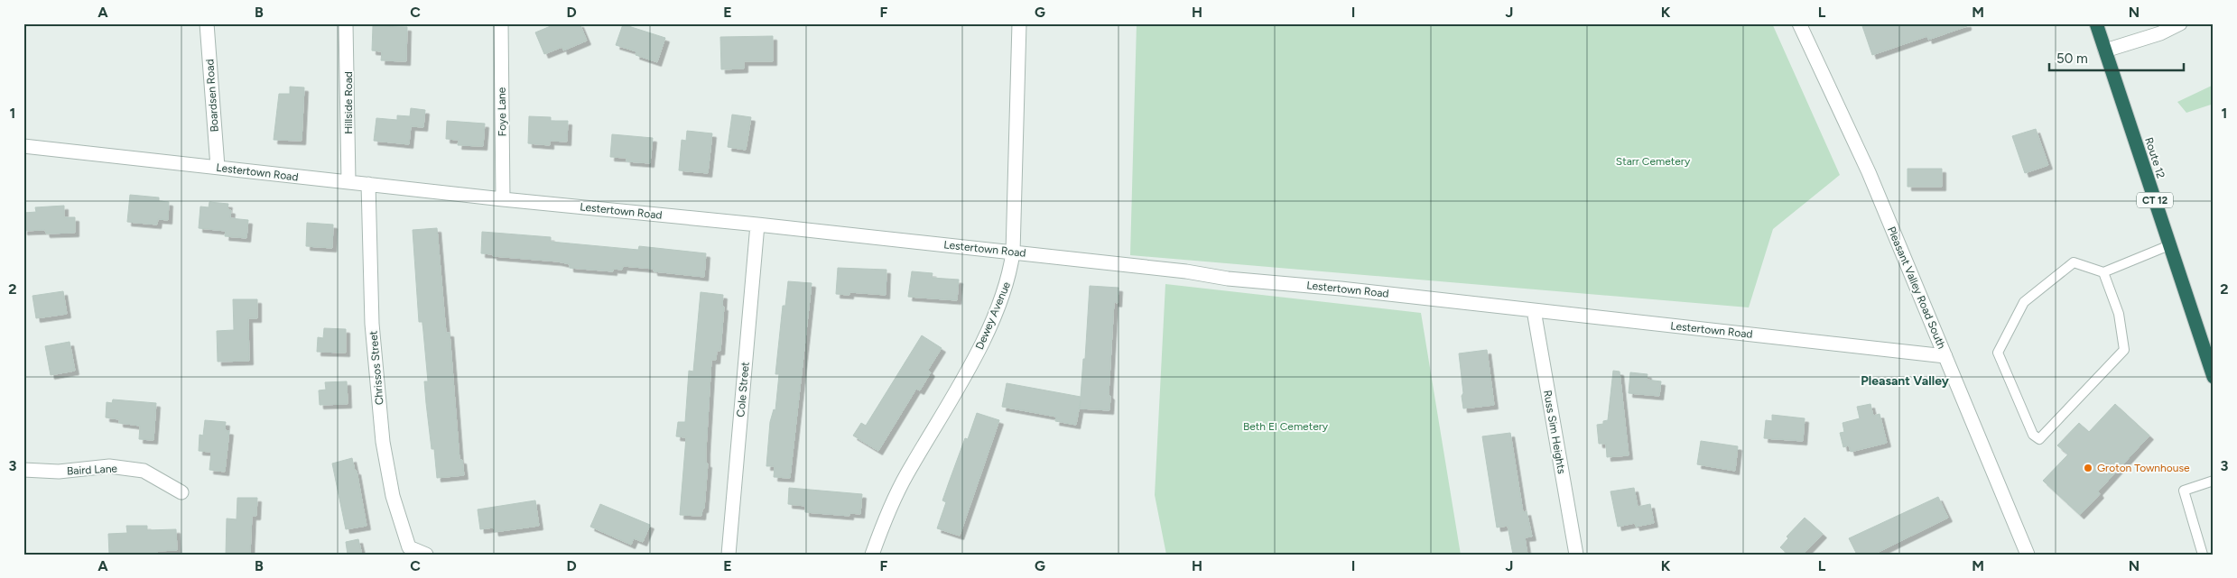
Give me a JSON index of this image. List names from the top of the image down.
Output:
{
  "streets": {
    "highway": ["Route 12", "CT 12"],
    "street": [
      "Boardsen Road",
      "Hillside Road",
      "Foye Lane",
      "Lestertown Road",
      "Pleasant Valley Road South",
      "Dewey Avenue",
      "Chrissos Street",
      "Cole Street",
      "Russ Sim Heights",
      "Baird Lane"
    ]
  },
  "crossings": [
    ["Boardsen Road", "Lestertown Road"],
    ["Hillside Road", "Lestertown Road"],
    ["Foye Lane", "Lestertown Road"],
    ["Lestertown Road", "Pleasant Valley Road South"],
    ["Lestertown Road", "Dewey Avenue"],
    ["Lestertown Road", "Chrissos Street"],
    ["Lestertown Road", "Cole Street"],
    ["Lestertown Road", "Russ Sim Heights"]
  ],
  "districts": ["Pleasant Valley"],
  "parks": ["Starr Cemetery", "Beth El Cemetery"],
  "places": ["Groton Townhouse"],
  "scale_bar": "50 m",
  "grid": {
    "columns": [
      "A",
      "B",
      "C",
      "D",
      "E",
      "F",
      "G",
      "H",
      "I",
      "J",
      "K",
      "L",
      "M",
      "N"
    ],
    "rows": ["1", "2", "3"]
  }
}
